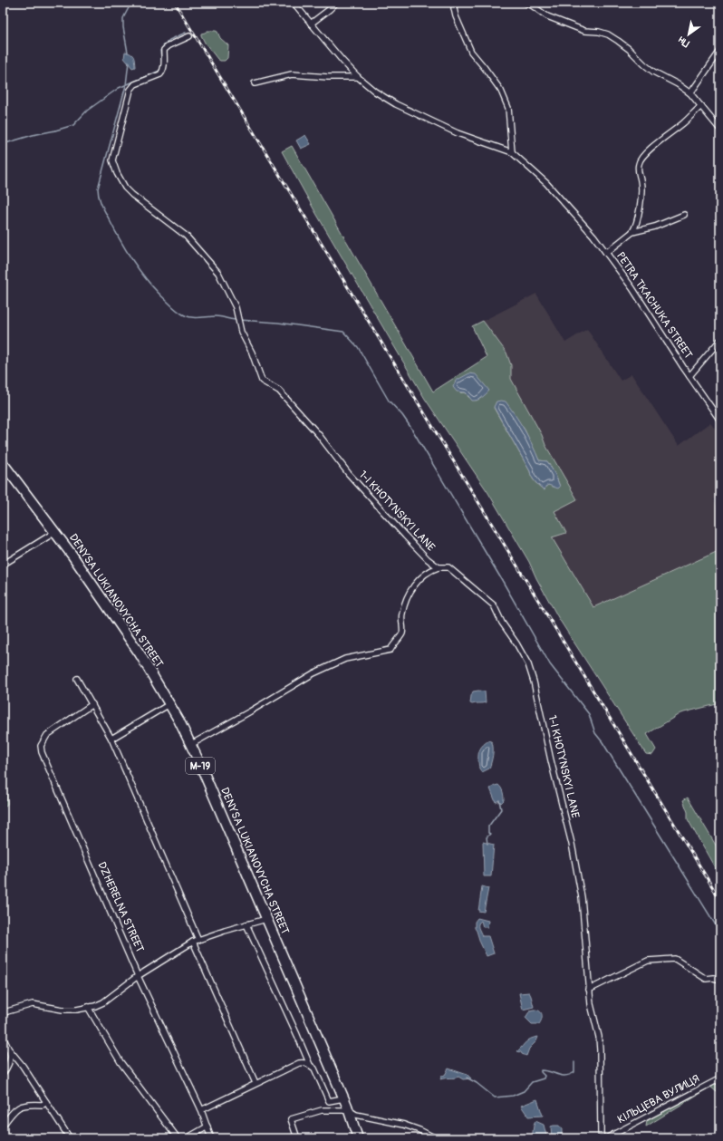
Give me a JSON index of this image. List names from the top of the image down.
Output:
{
  "streets": {
    "highway": ["DENYSA LUKIANOVYCHA STREET", "М-19"],
    "street": [
      "PETRA TKACHUKA STREET",
      "1-I KHOTYNSKYI LANE",
      "DZHERELNA STREET",
      "КІЛЬЦЕВА ВУЛИЦЯ"
    ]
  },
  "crossings": [
    ["DENYSA LUKIANOVYCHA STREET", "М-19"]
  ],
  "north": "bottom left"
}
